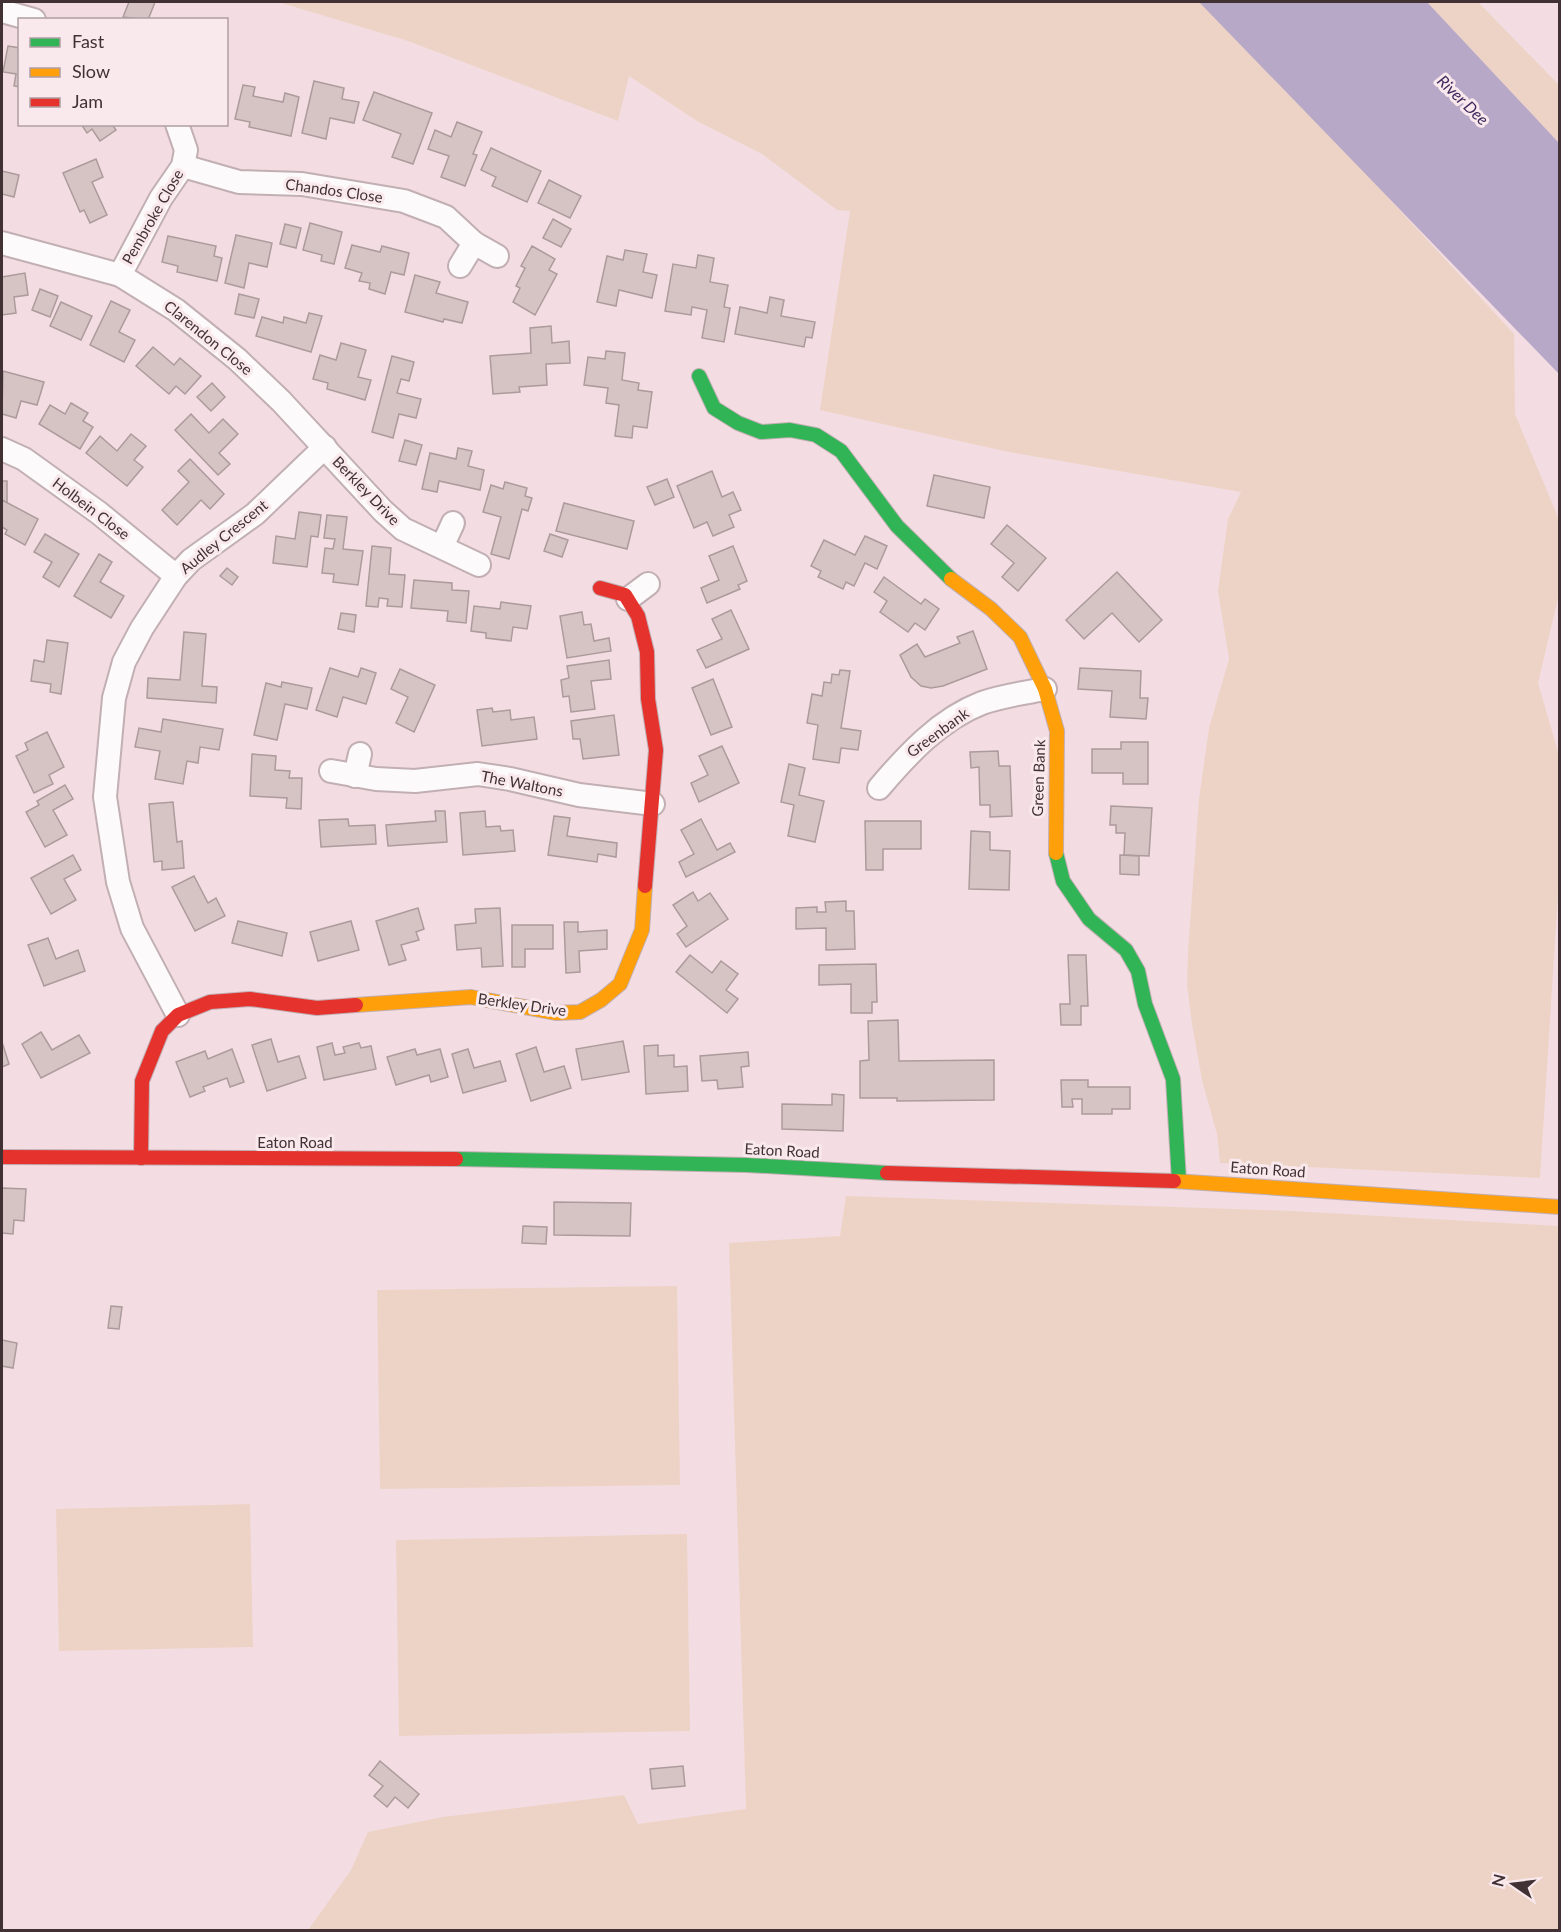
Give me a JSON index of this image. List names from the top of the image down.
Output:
{
  "streets": {
    "street": [
      "Chandos Close",
      "Pembroke Close",
      "Clarendon Close",
      "Berkley Drive",
      "Holbein Close",
      "Audley Crescent",
      "Greenbank",
      "Green Bank",
      "The Waltons",
      "Eaton Road"
    ]
  },
  "crossings": [
    ["Chandos Close", "Pembroke Close"],
    ["Pembroke Close", "Clarendon Close"],
    ["Clarendon Close", "Berkley Drive"],
    ["Clarendon Close", "Audley Crescent"],
    ["Berkley Drive", "Audley Crescent"],
    ["Berkley Drive", "The Waltons"],
    ["Holbein Close", "Audley Crescent"],
    ["Greenbank", "Green Bank"],
    ["Green Bank", "Eaton Road"]
  ],
  "water": ["River Dee"],
  "legend": ["Fast", "Slow", "Jam"],
  "north": "left"
}
